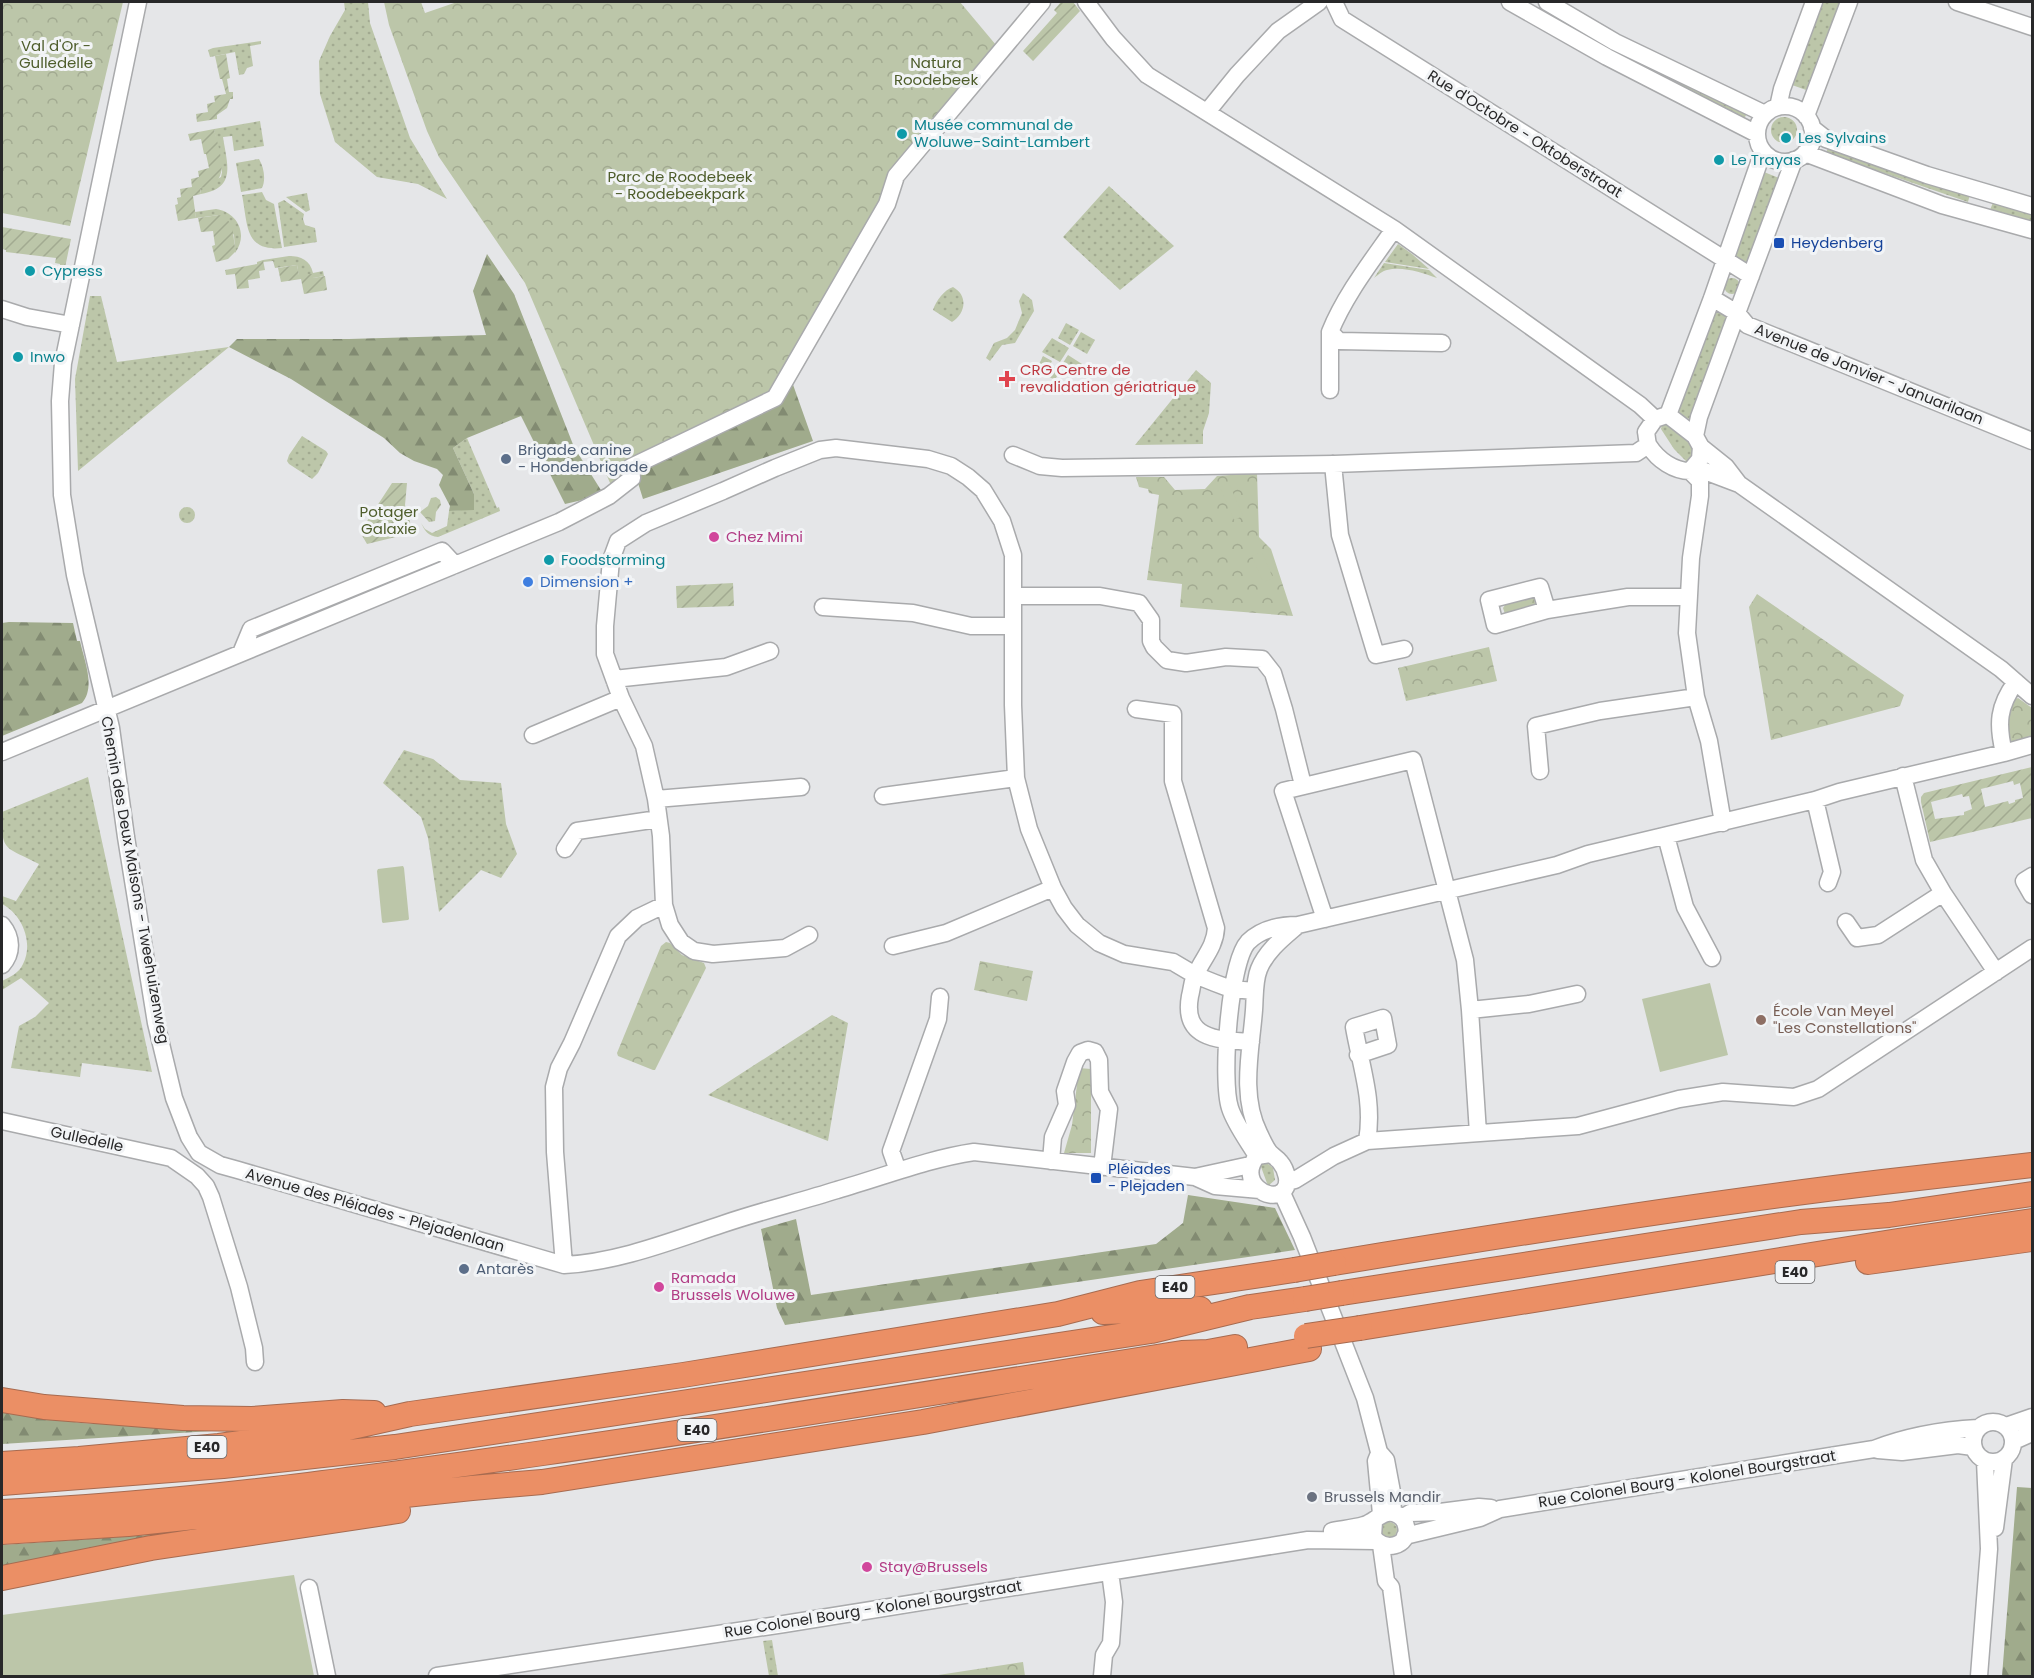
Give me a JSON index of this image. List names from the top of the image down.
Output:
{
  "streets": {
    "highway": ["E40"],
    "street": [
      "Rue d'Octobre - Oktoberstraat",
      "Avenue de Janvier - Januarilaan",
      "Chemin des Deux Maisons - Tweehuizenweg",
      "Gulledelle",
      "Avenue des Pléiades - Plejadenlaan",
      "Rue Colonel Bourg - Kolonel Bourgstraat"
    ]
  },
  "crossings": [
    ["Chemin des Deux Maisons - Tweehuizenweg", "Avenue des Pléiades - Plejadenlaan"]
  ],
  "parks": [
    "Val d'Or - Gulledelle",
    "Natura Roodebeek",
    "Parc de Roodebeek - Roodebeekpark",
    "Potager Galaxie"
  ],
  "places": {
    "other": [
      "Musée communal de Woluwe-Saint-Lambert",
      "Les Sylvains",
      "Le Trayas",
      "Cypress",
      "Inwo",
      "Brigade canine - Hondenbrigade",
      "Chez Mimi",
      "Foodstorming",
      "Dimension +",
      "École Van Meyel \"Les Constellations\"",
      "Antarès",
      "Ramada Brussels Woluwe",
      "Brussels Mandir",
      "Stay@Brussels"
    ],
    "transit": ["Heydenberg", "Pléiades - Plejaden"],
    "health": ["CRG Centre de revalidation gériatrique"]
  }
}
